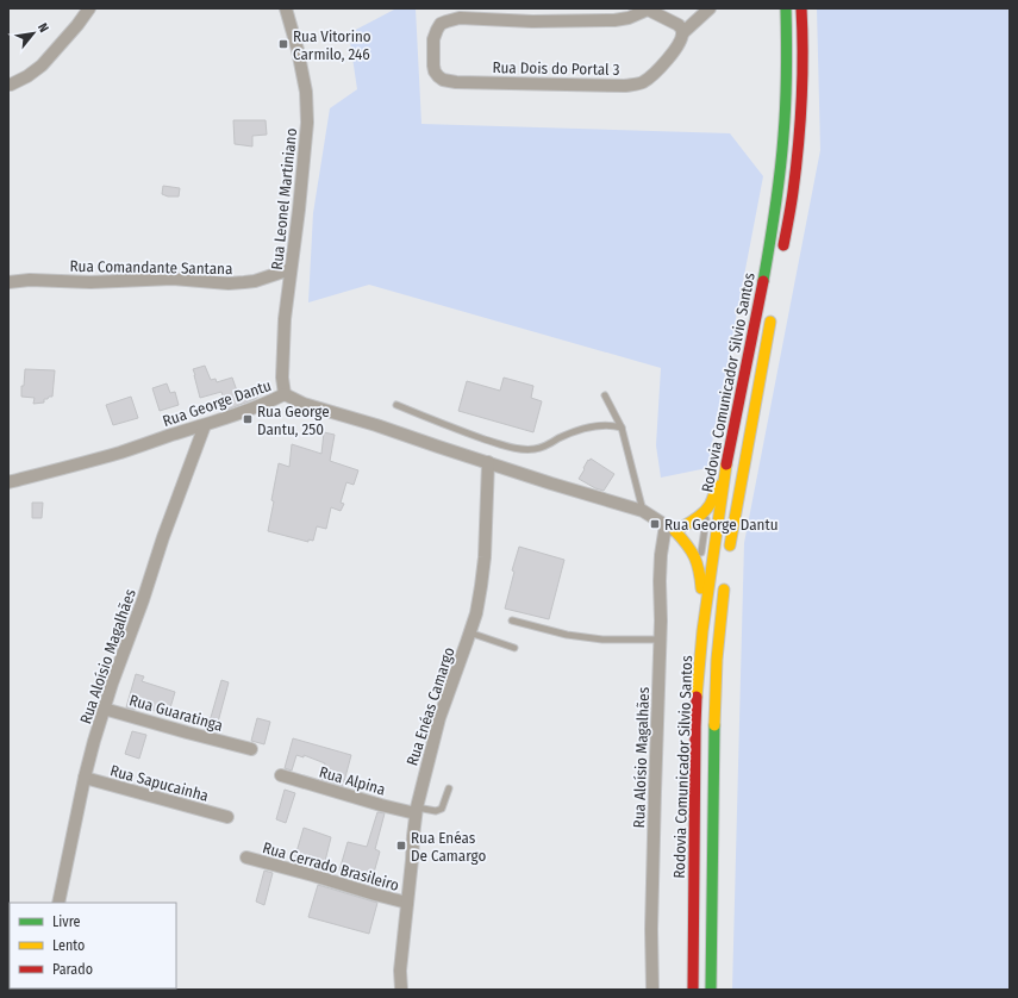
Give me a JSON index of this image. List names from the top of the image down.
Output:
{
  "streets": {
    "highway": ["Rodovia Comunicador Silvio Santos"],
    "street": [
      "Rua Dois do Portal 3",
      "Rua Leonel Martiniano",
      "Rua Comandante Santana",
      "Rua George Dantu",
      "Rua Aloísio Magalhães",
      "Rua Enéas Camargo",
      "Rua Guaratinga",
      "Rua Alpina",
      "Rua Sapucainha",
      "Rua Cerrado Brasileiro"
    ]
  },
  "crossings": [
    ["Rua Leonel Martiniano", "Rua Comandante Santana"],
    ["Rua Leonel Martiniano", "Rua George Dantu"],
    ["Rua George Dantu", "Rua Aloísio Magalhães"],
    ["Rua George Dantu", "Rua Enéas Camargo"],
    ["Rua Aloísio Magalhães", "Rua Guaratinga"],
    ["Rua Aloísio Magalhães", "Rua Sapucainha"],
    ["Rua Enéas Camargo", "Rua Alpina"],
    ["Rua Enéas Camargo", "Rua Cerrado Brasileiro"]
  ],
  "places": {
    "transit": [
      "Rua Vitorino Carmilo, 246",
      "Rua George Dantu, 250",
      "Rua George Dantu",
      "Rua Enéas De Camargo"
    ]
  },
  "legend": ["Livre", "Lento", "Parado"],
  "north": "top right"
}
